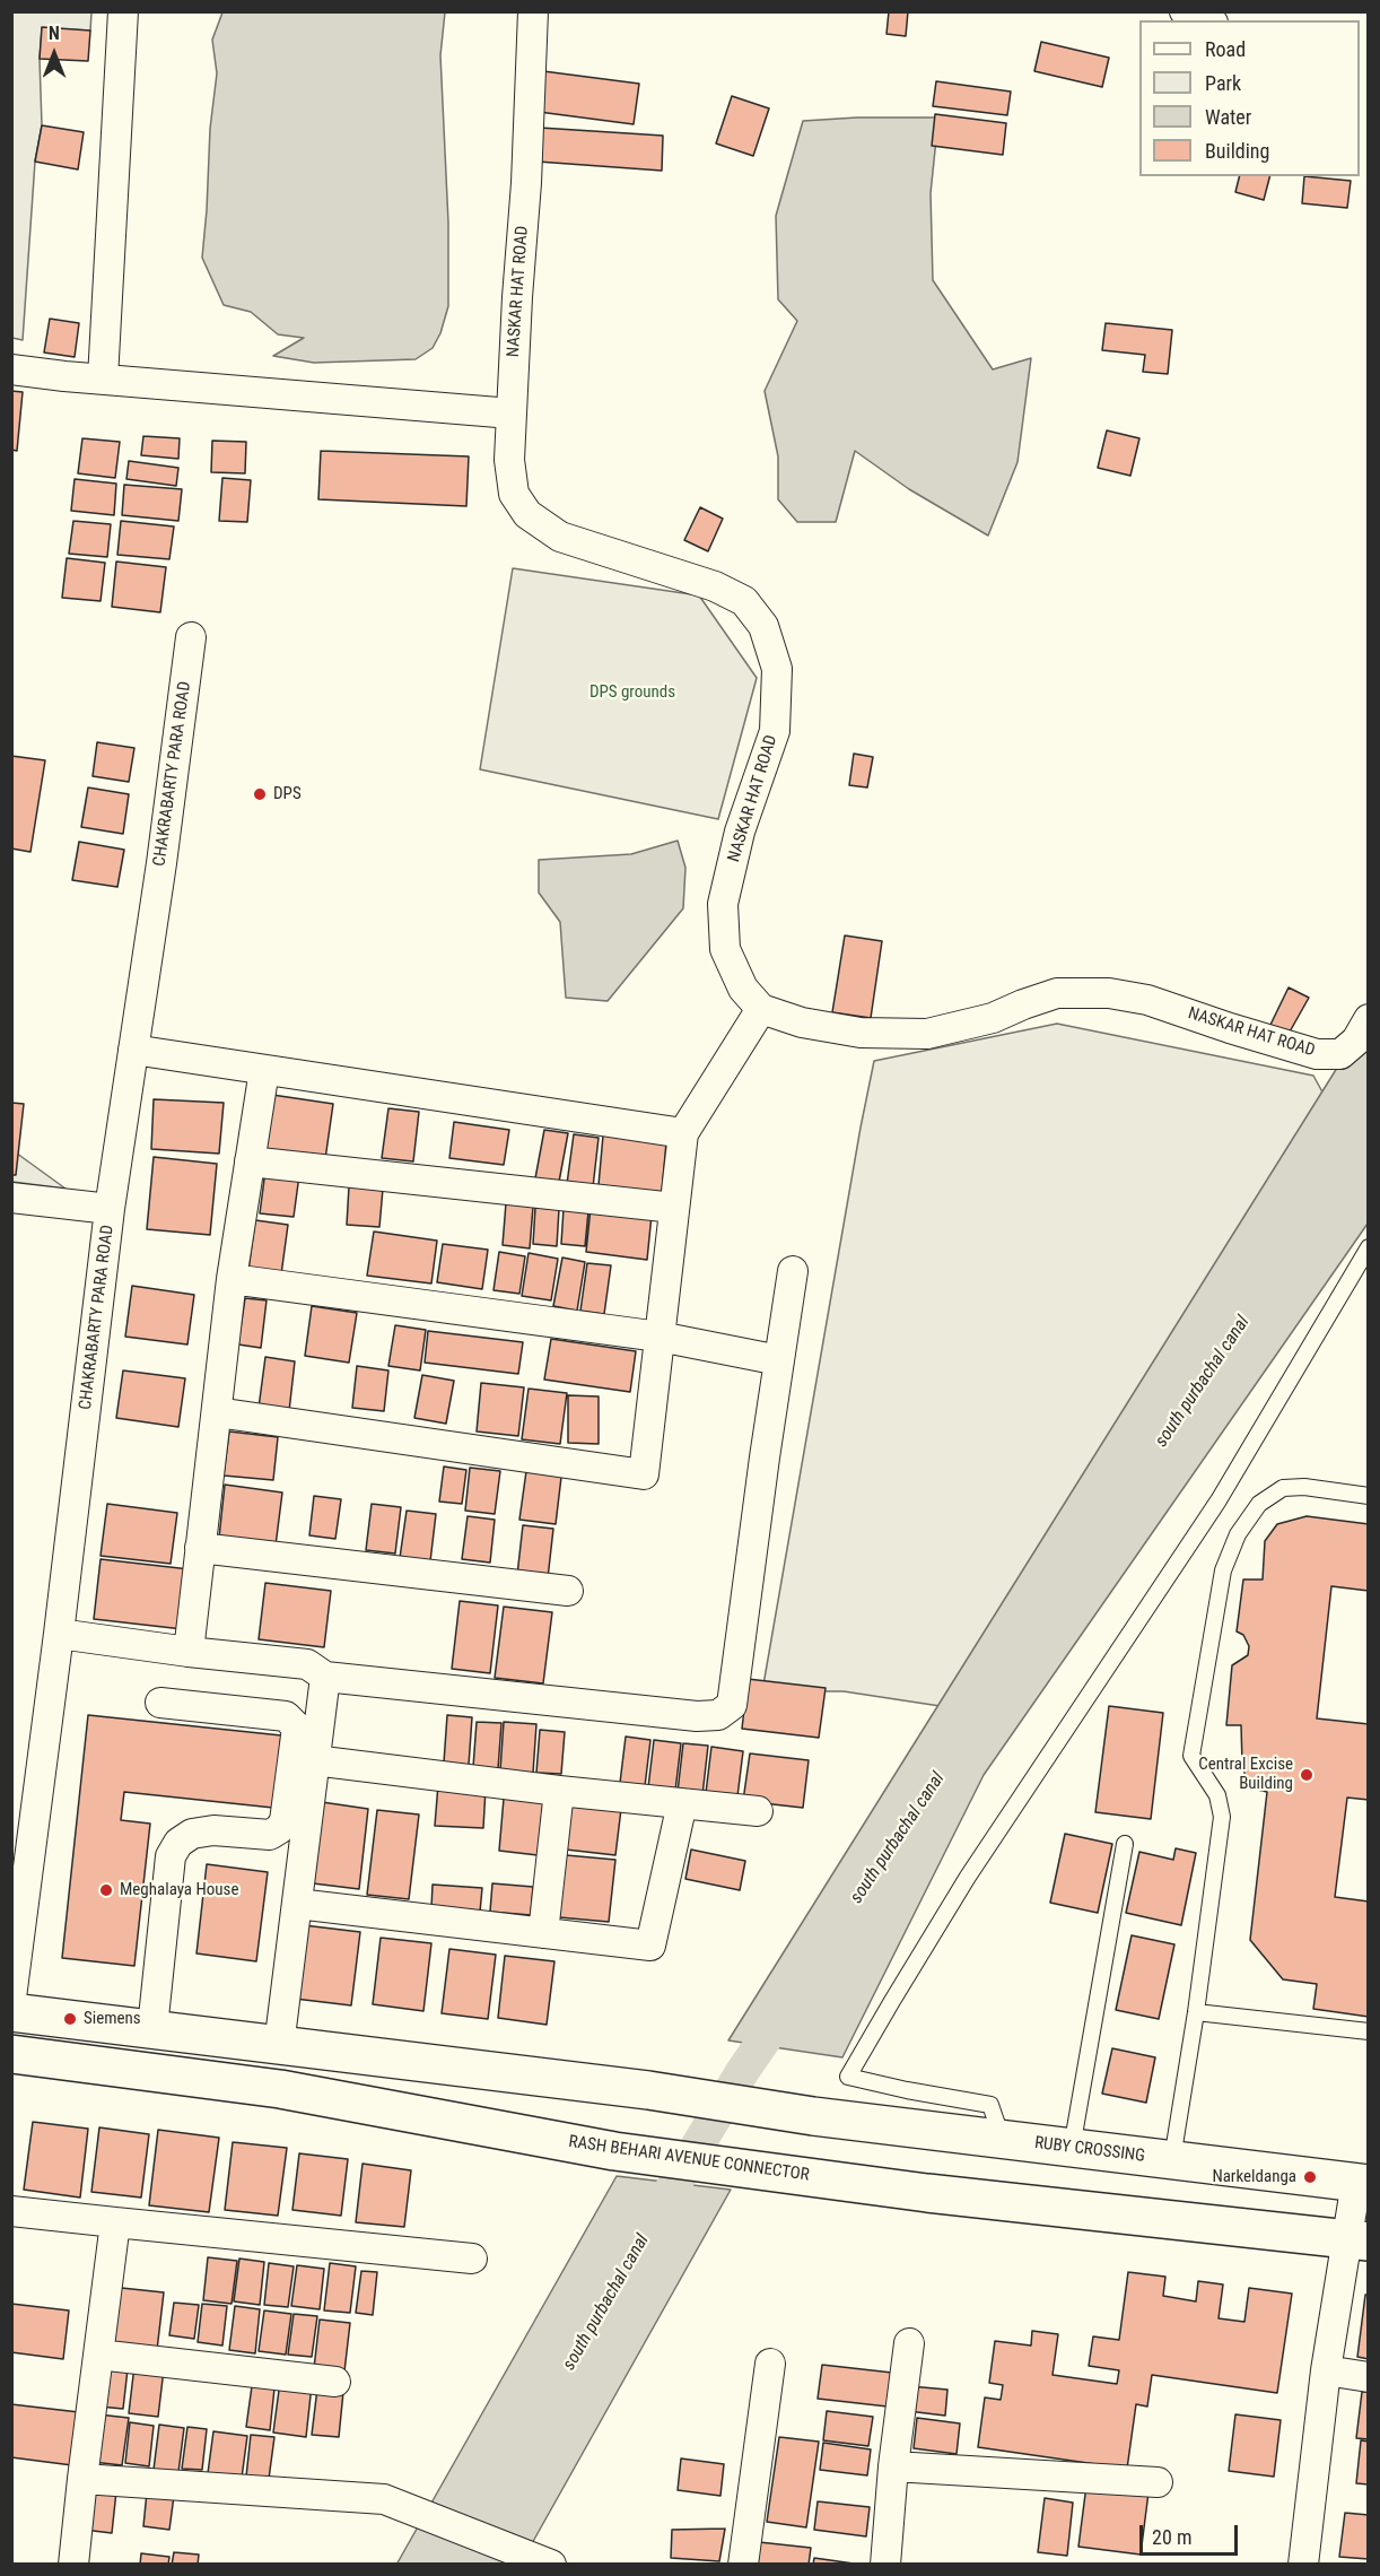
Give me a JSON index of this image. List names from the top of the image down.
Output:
{
  "streets": {
    "main road": ["RUBY CROSSING", "RASH BEHARI AVENUE CONNECTOR"],
    "street": ["NASKAR HAT ROAD", "CHAKRABARTY PARA ROAD"]
  },
  "water": ["south purbachal canal"],
  "parks": ["DPS grounds"],
  "places": [
    "DPS",
    "Central Excise Building",
    "Meghalaya House",
    "Siemens",
    "Narkeldanga"
  ],
  "legend": [
    "Road",
    "Park",
    "Water",
    "Building"
  ],
  "scale_bar": "20 m",
  "north": "top"
}
